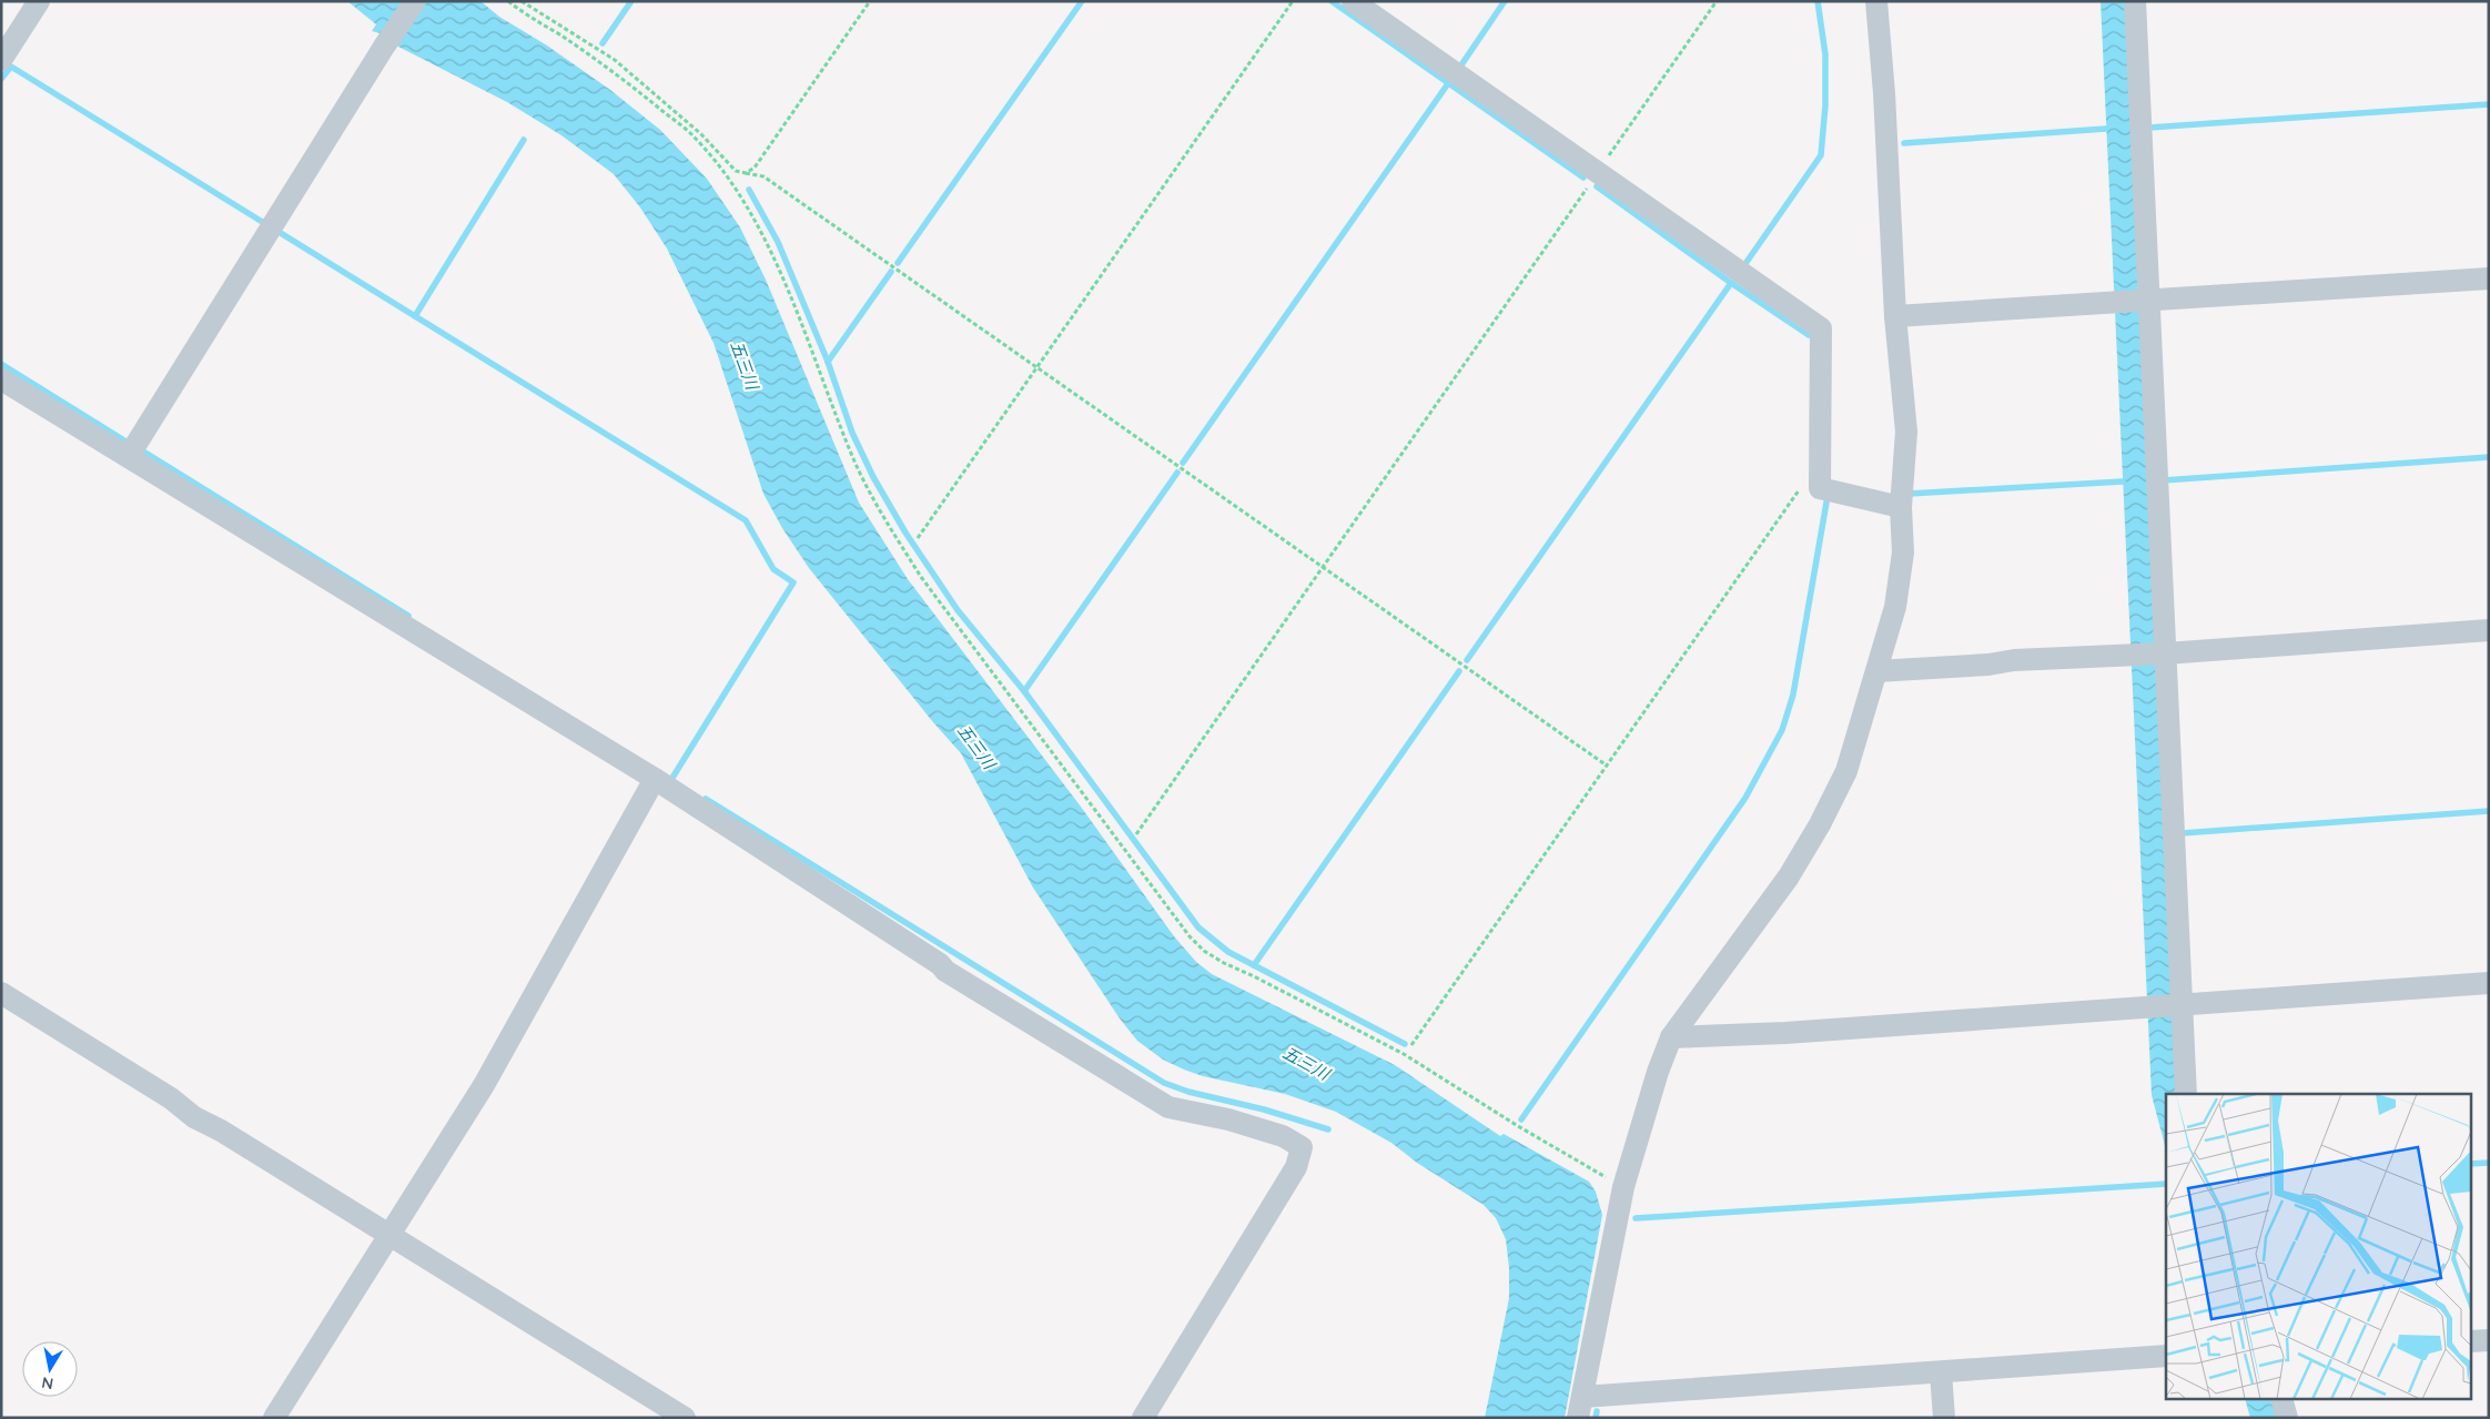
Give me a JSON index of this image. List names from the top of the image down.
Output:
{
  "water": ["五三川"],
  "north": "bottom"
}
